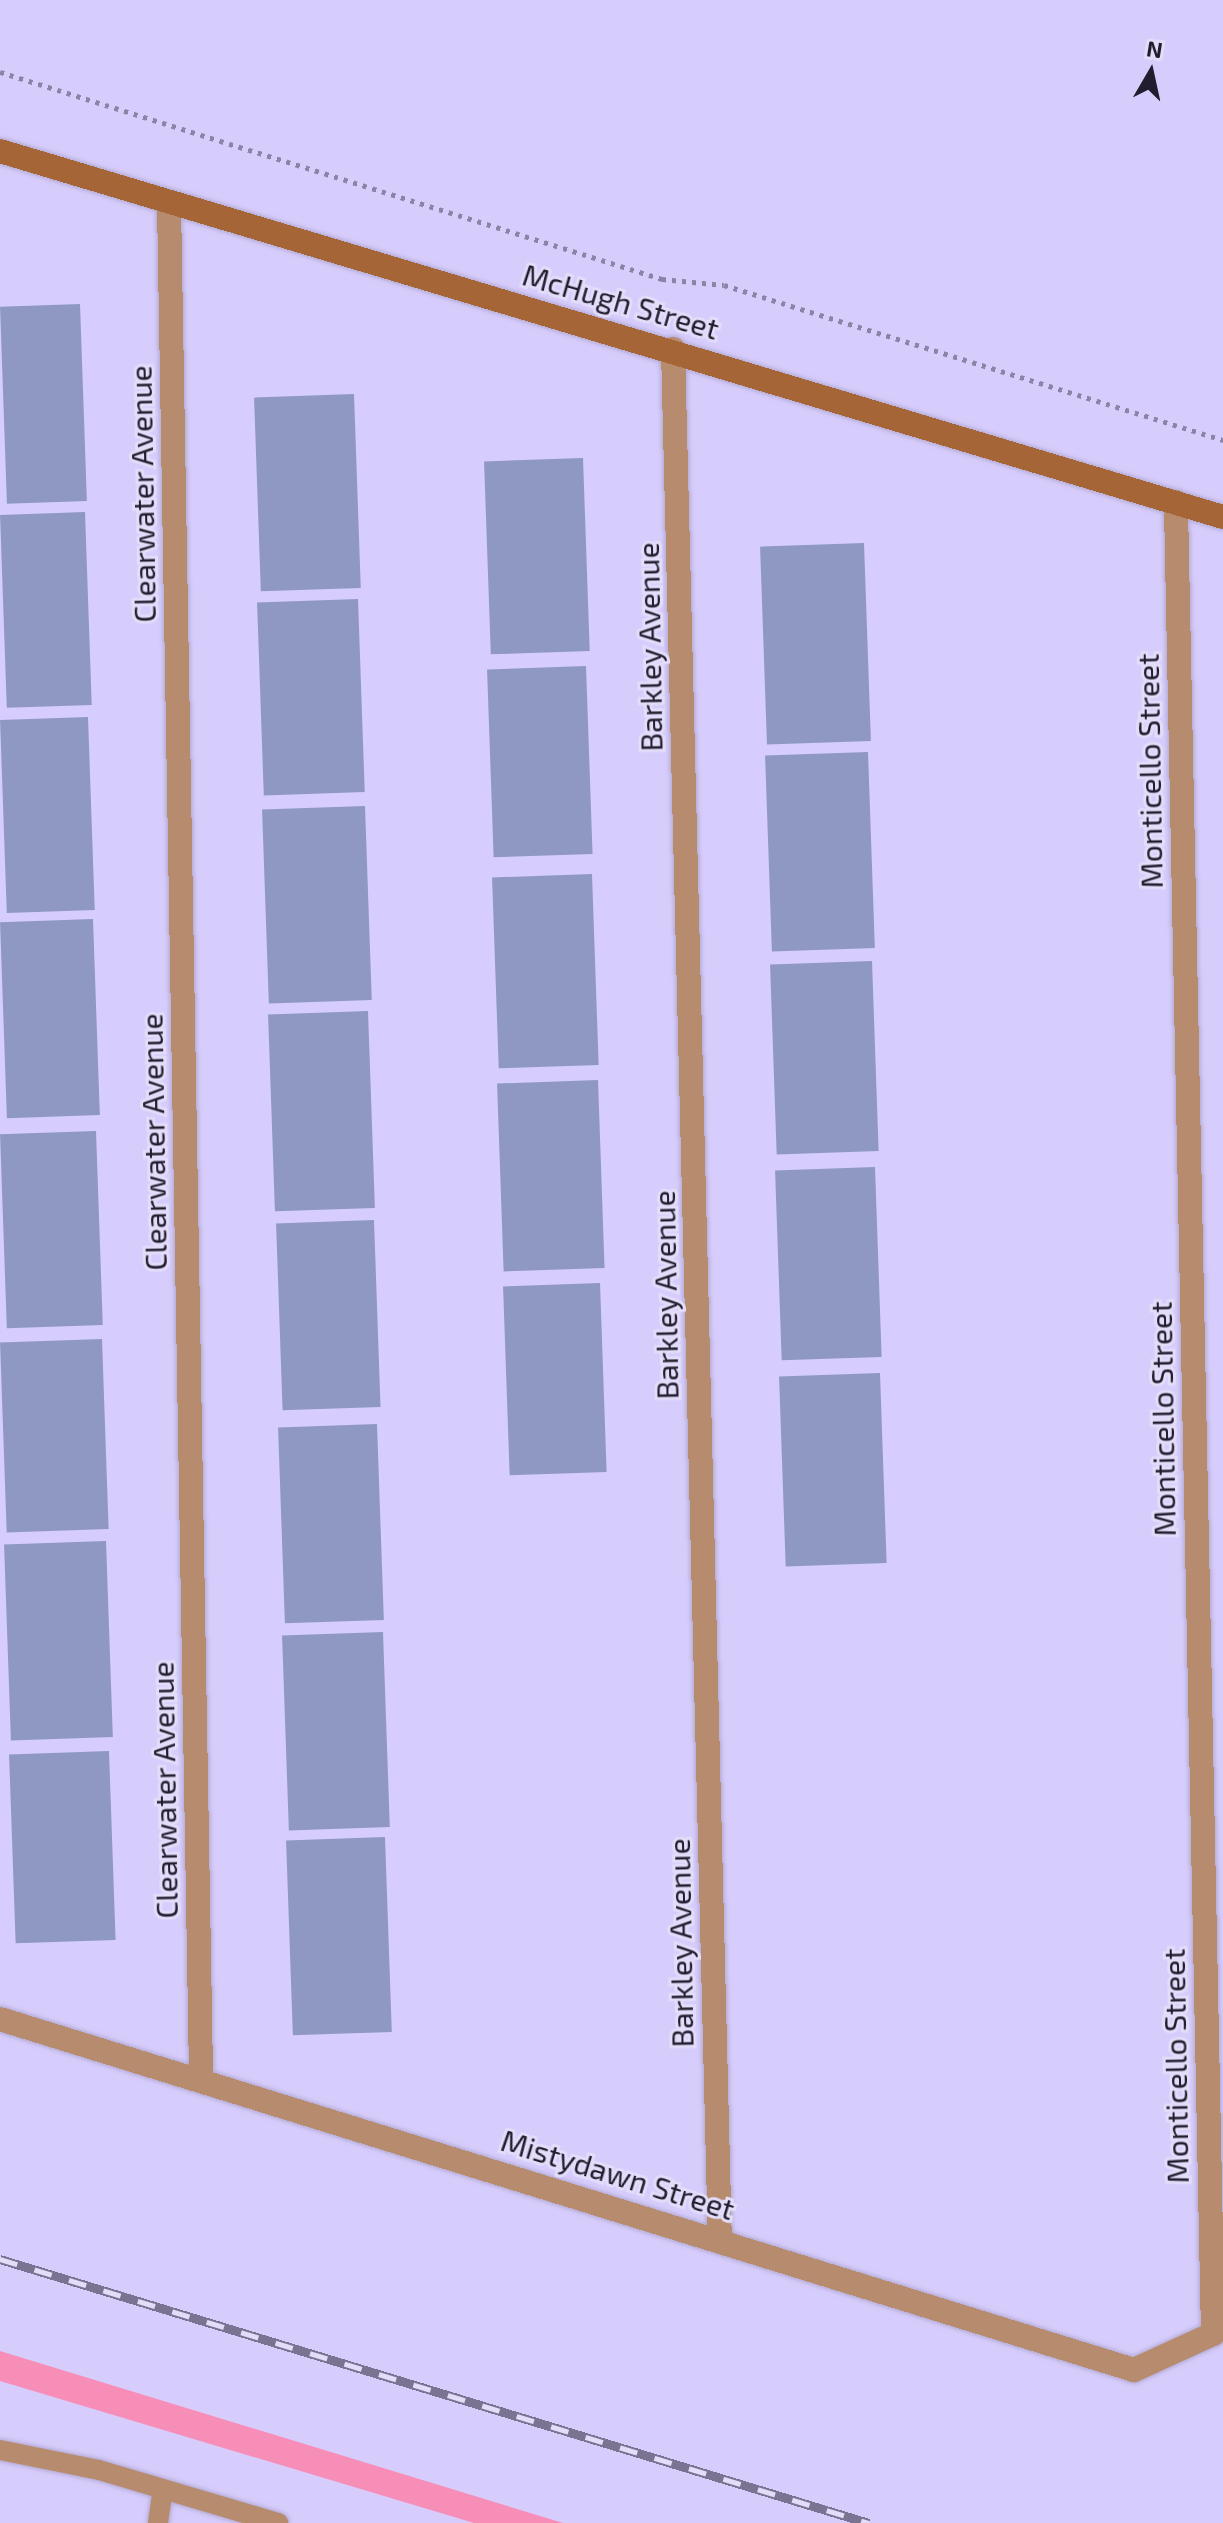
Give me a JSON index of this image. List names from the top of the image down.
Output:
{
  "streets": {
    "main road": ["McHugh Street"],
    "street": [
      "Clearwater Avenue",
      "Barkley Avenue",
      "Monticello Street",
      "Mistydawn Street"
    ]
  },
  "crossings": [
    ["McHugh Street", "Clearwater Avenue"],
    ["McHugh Street", "Barkley Avenue"],
    ["McHugh Street", "Monticello Street"],
    ["Clearwater Avenue", "Mistydawn Street"],
    ["Barkley Avenue", "Mistydawn Street"],
    ["Monticello Street", "Mistydawn Street"]
  ],
  "north": "top"
}
